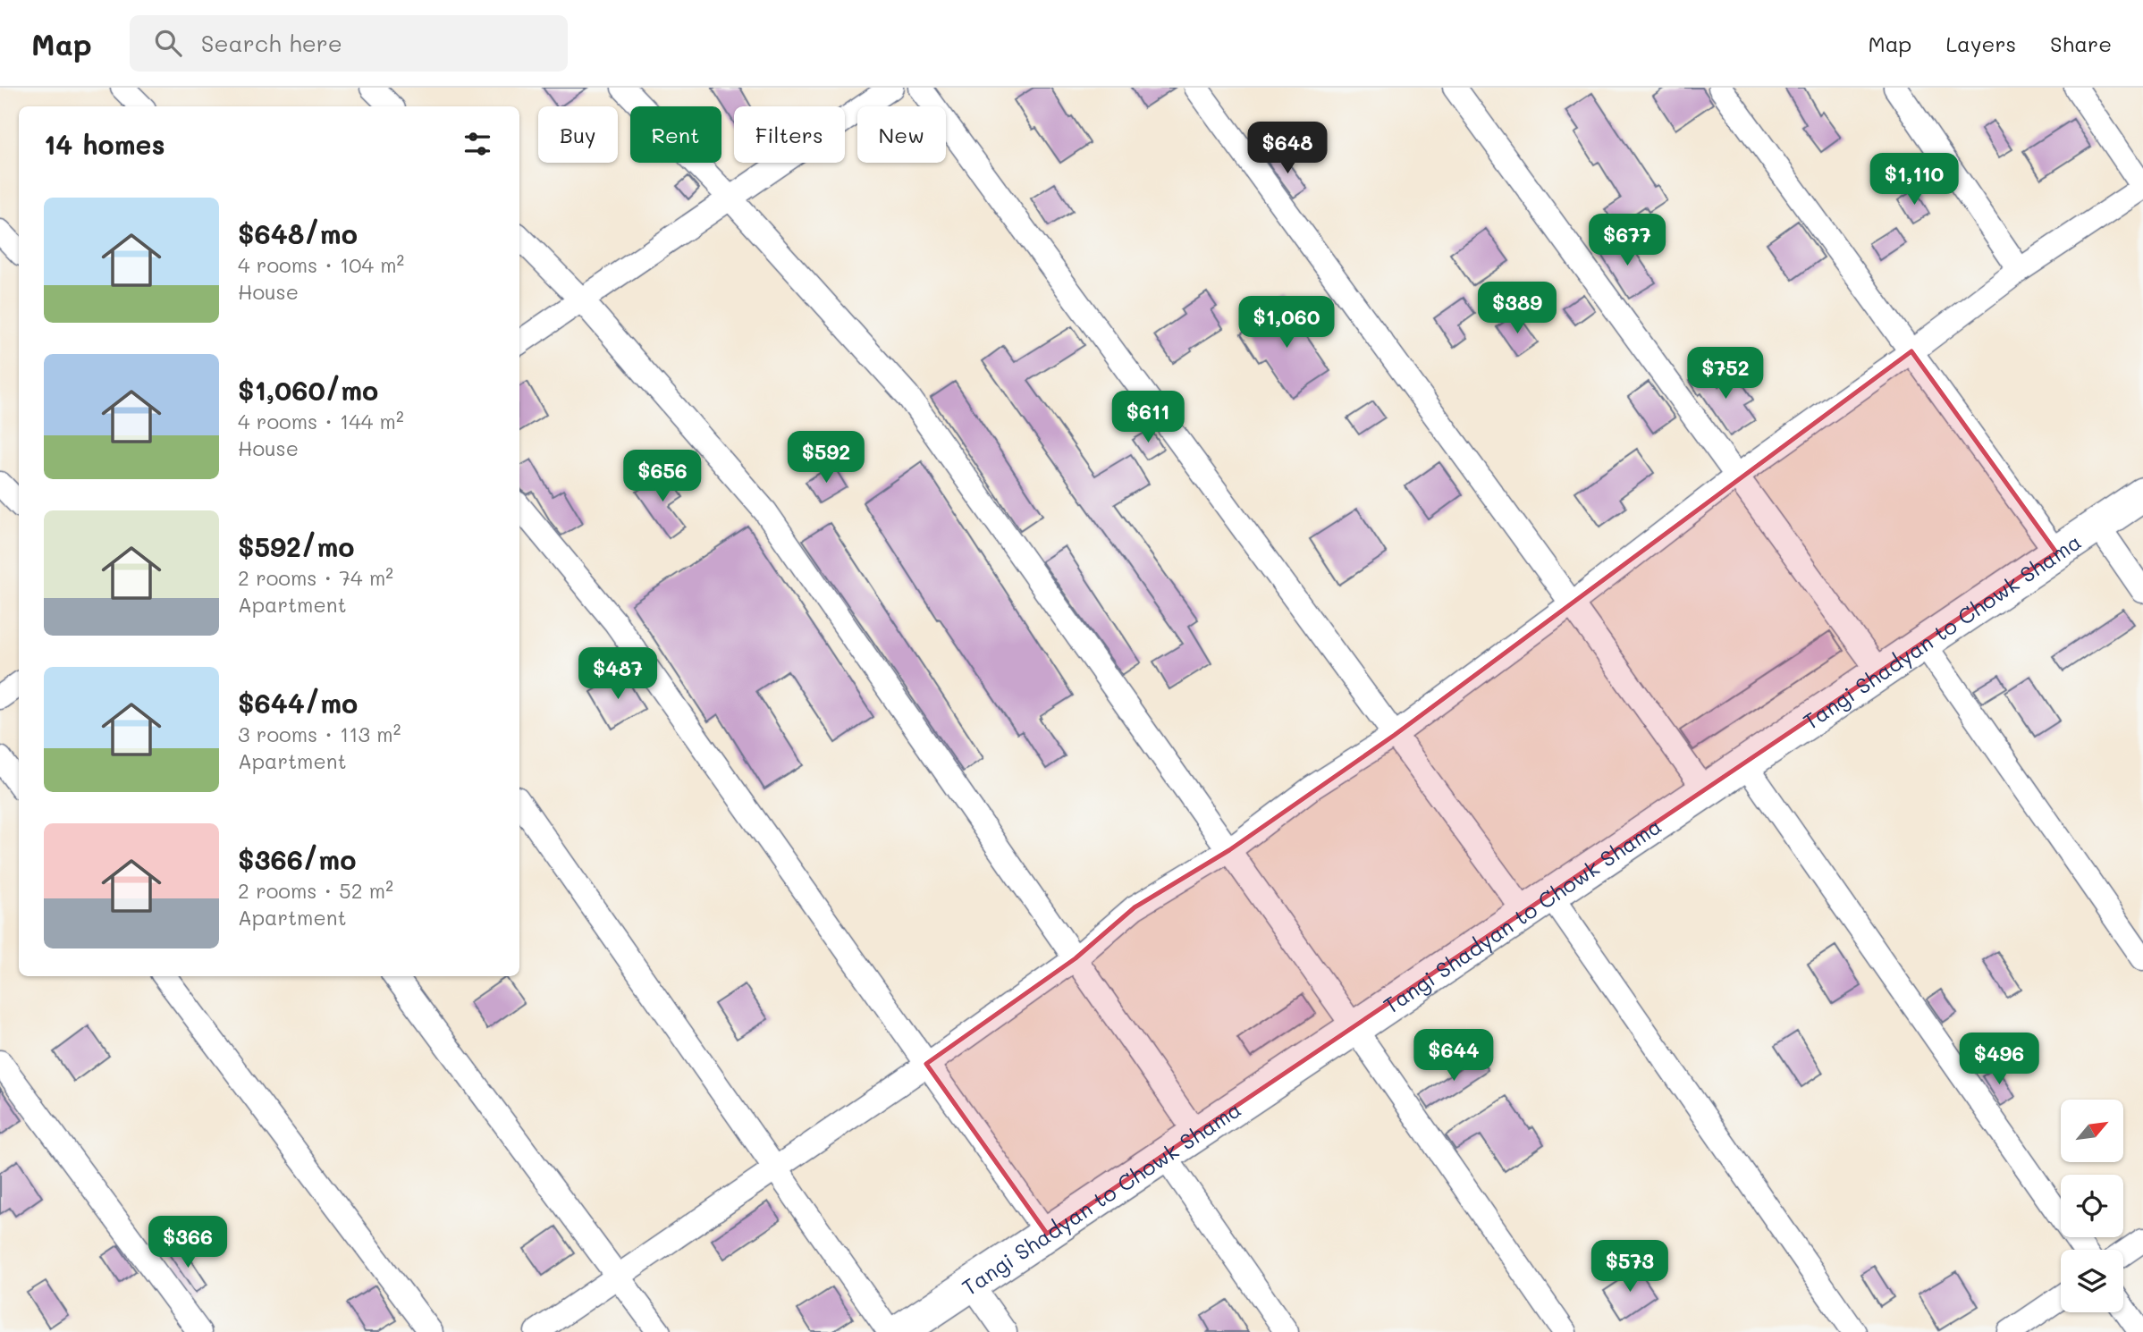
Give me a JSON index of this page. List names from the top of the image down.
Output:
{
  "streets": {
    "main road": ["Tangi Shadyan to Chowk Shama"]
  },
  "north": "top right",
  "page": {
    "header": "Map",
    "search": "Search here",
    "nav": ["Map", "Layers", "Share"],
    "chip": [
      "Buy",
      "Rent",
      "Filters",
      "New"
    ],
    "heading": "14 homes",
    "price": [
      "$648",
      "$1,110",
      "$677",
      "$389",
      "$1,060",
      "$752",
      "$611",
      "$592",
      "$656",
      "$487",
      "$644",
      "$496",
      "$366",
      "$573"
    ],
    "list": [
      {
        "name": "$648/mo",
        "note": "4 rooms · 104 m² · House"
      },
      {
        "name": "$1,060/mo",
        "note": "4 rooms · 144 m² · House"
      },
      {
        "name": "$592/mo",
        "note": "2 rooms · 74 m² · Apartment"
      },
      {
        "name": "$644/mo",
        "note": "3 rooms · 113 m² · Apartment"
      },
      {
        "name": "$366/mo",
        "note": "2 rooms · 52 m² · Apartment"
      }
    ]
  }
}
